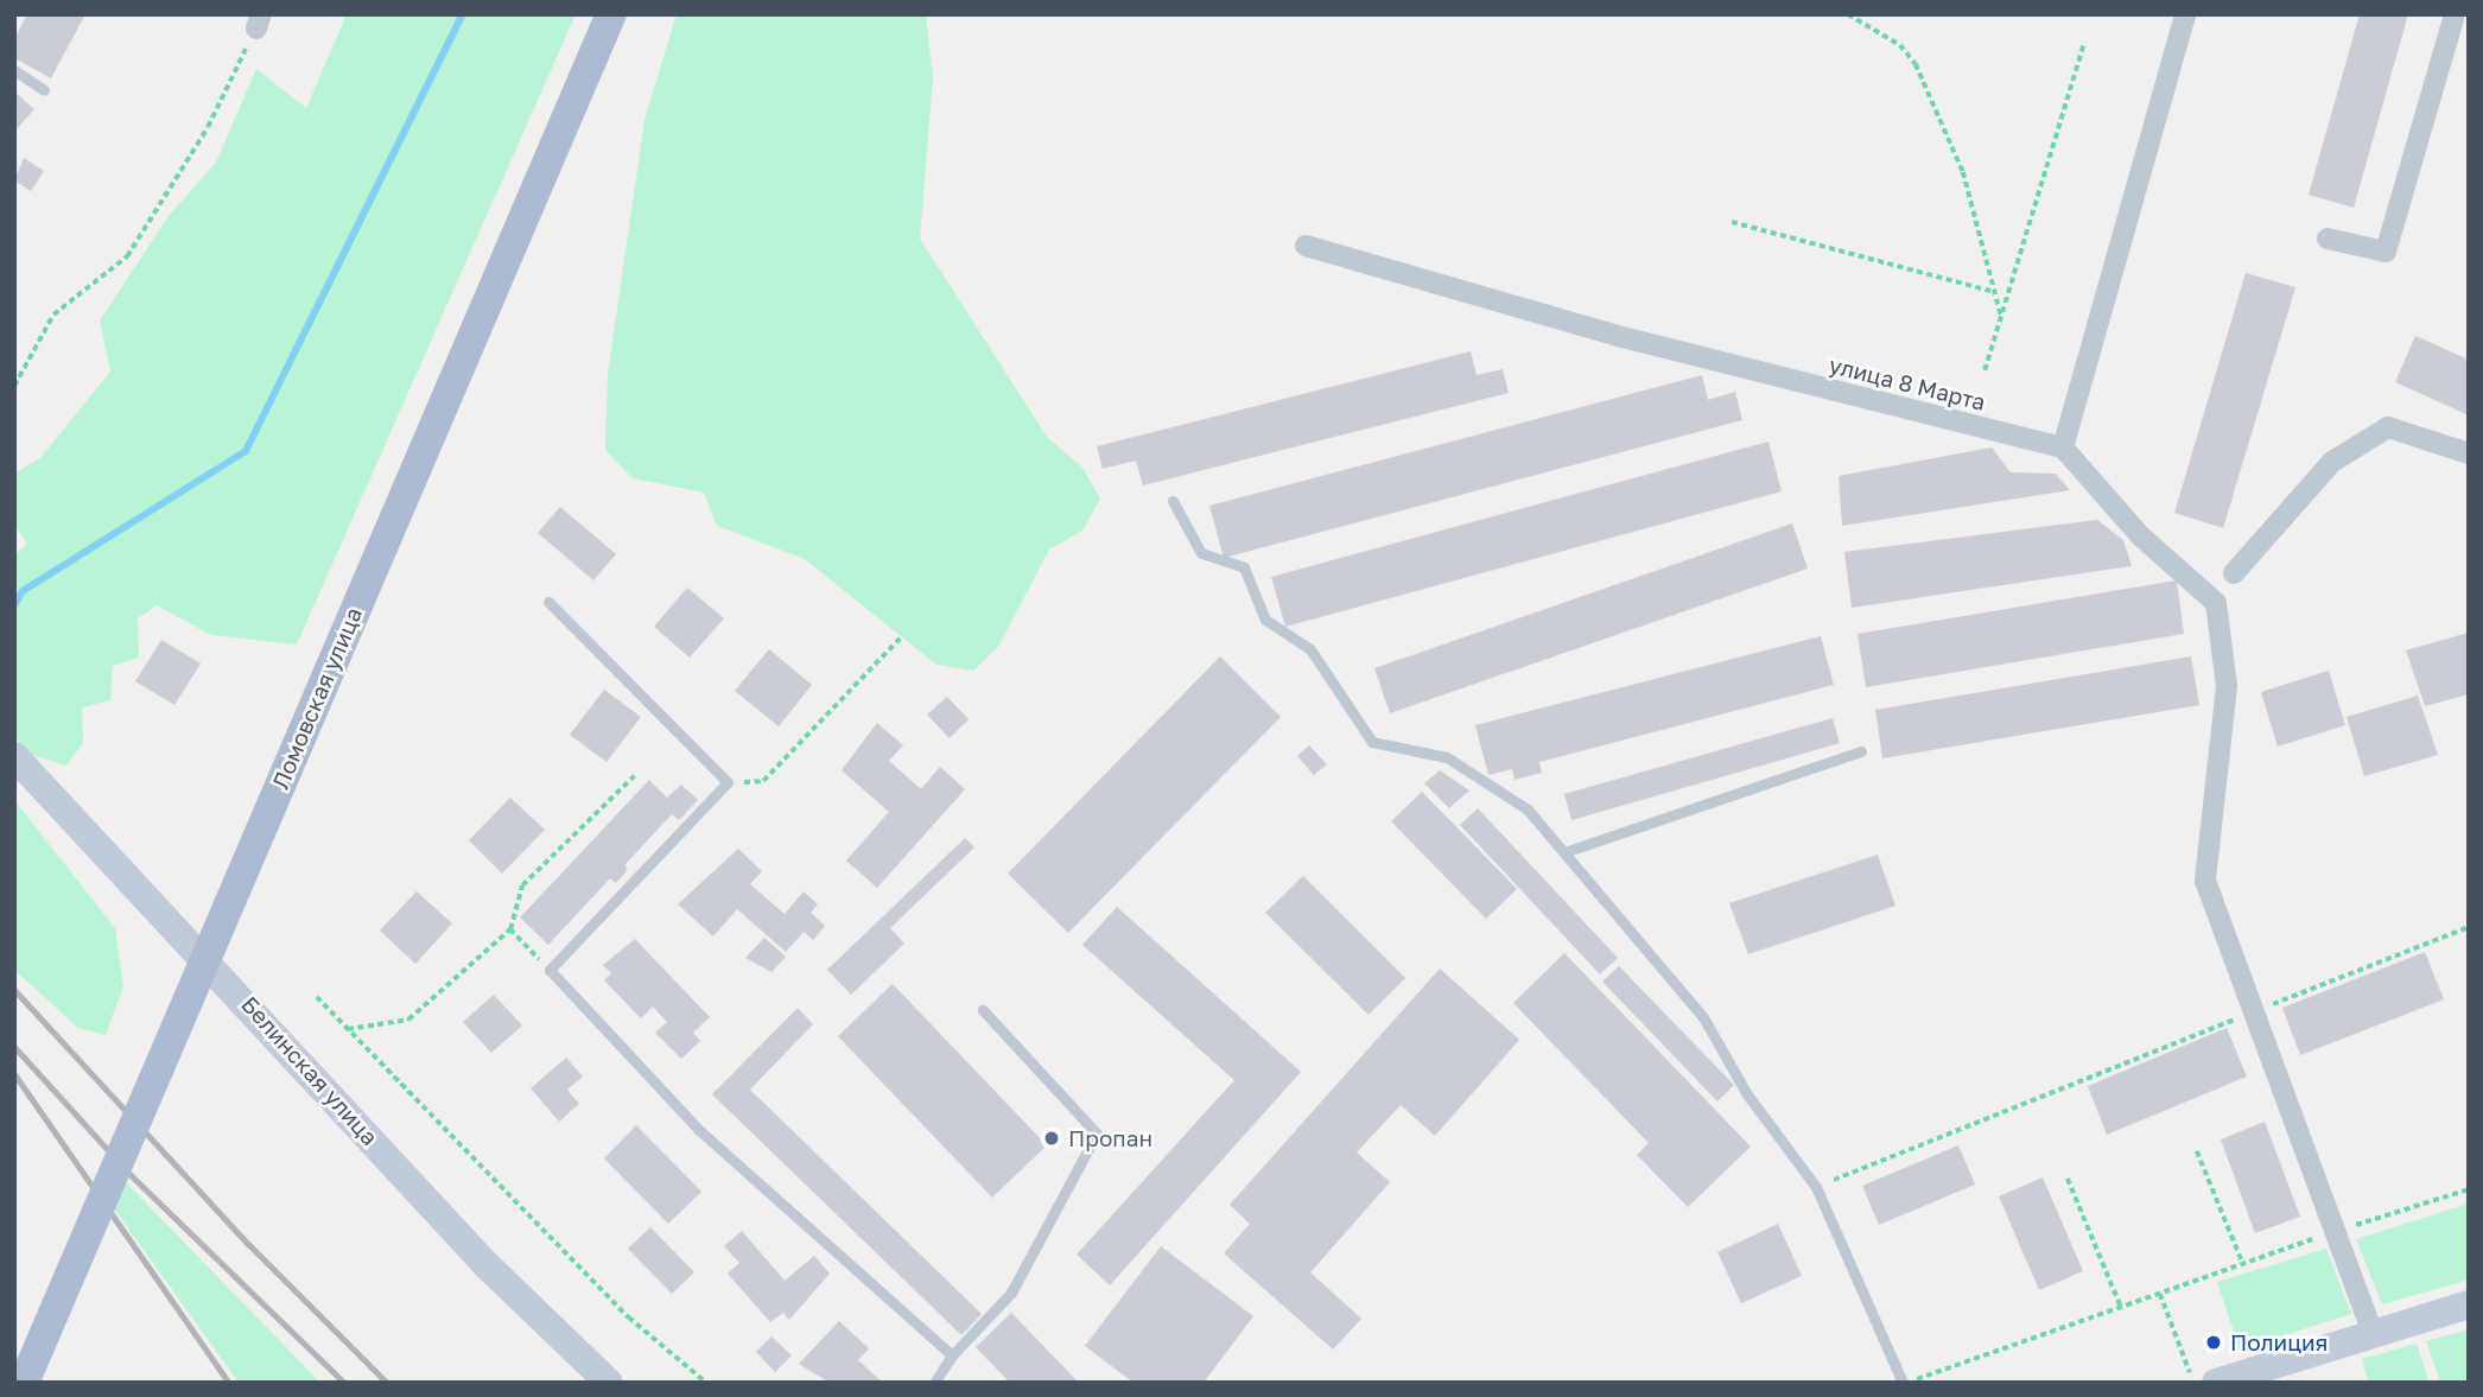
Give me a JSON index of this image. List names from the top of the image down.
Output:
{
  "streets": {
    "main road": ["Ломовская улица", "Белинская улица"],
    "street": ["улица 8 Марта"]
  },
  "places": ["Пропан", "Полиция"]
}
